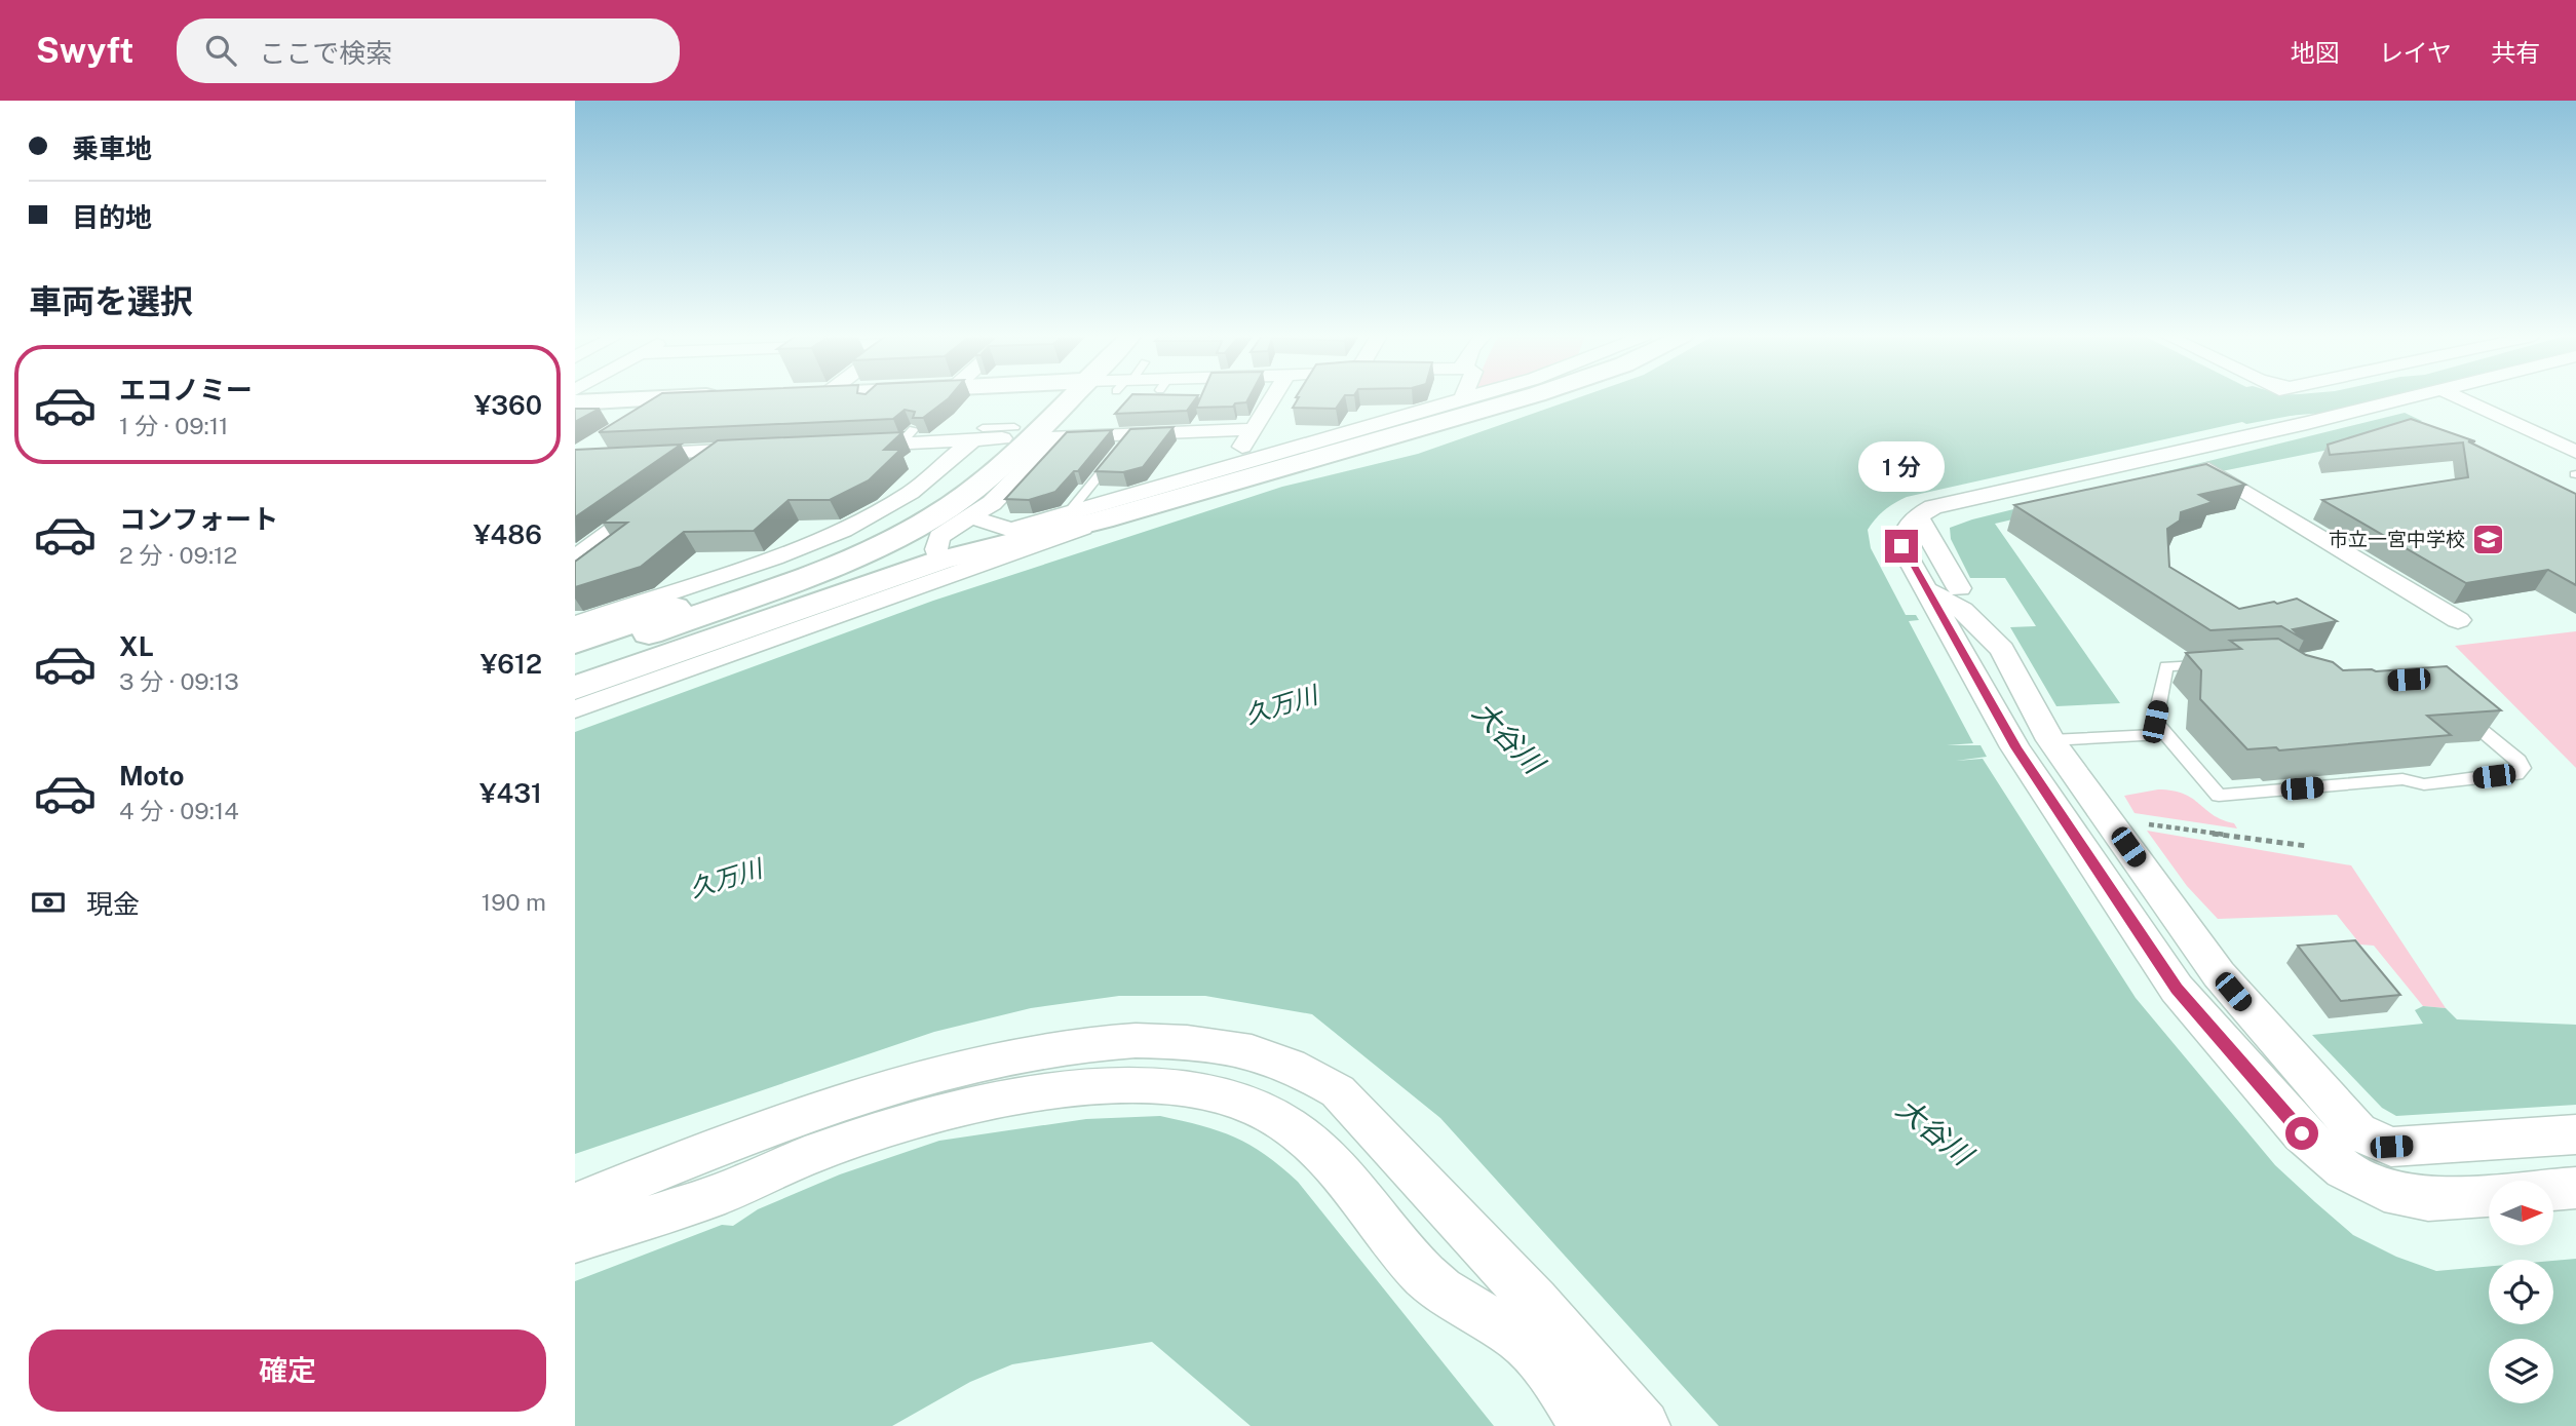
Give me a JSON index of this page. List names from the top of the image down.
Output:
{
  "water": ["久万川", "大谷川"],
  "places": {
    "school or university": ["市立一宮中学校"]
  },
  "north": "right",
  "page": {
    "header": "Swyft",
    "search": "ここで検索",
    "nav": ["地図", "レイヤ", "共有"],
    "banner": ["乗車地", "目的地"],
    "heading": "車両を選択",
    "list": [
      {
        "name": "エコノミー",
        "note": "1 分 · 09:11",
        "value": "¥360"
      },
      {
        "name": "コンフォート",
        "note": "2 分 · 09:12",
        "value": "¥486"
      },
      {
        "name": "XL",
        "note": "3 分 · 09:13",
        "value": "¥612"
      },
      {
        "name": "Moto",
        "note": "4 分 · 09:14",
        "value": "¥431"
      }
    ],
    "bubble": "1 分",
    "pay": ["現金", "190 m"],
    "buttons": "確定"
  }
}
